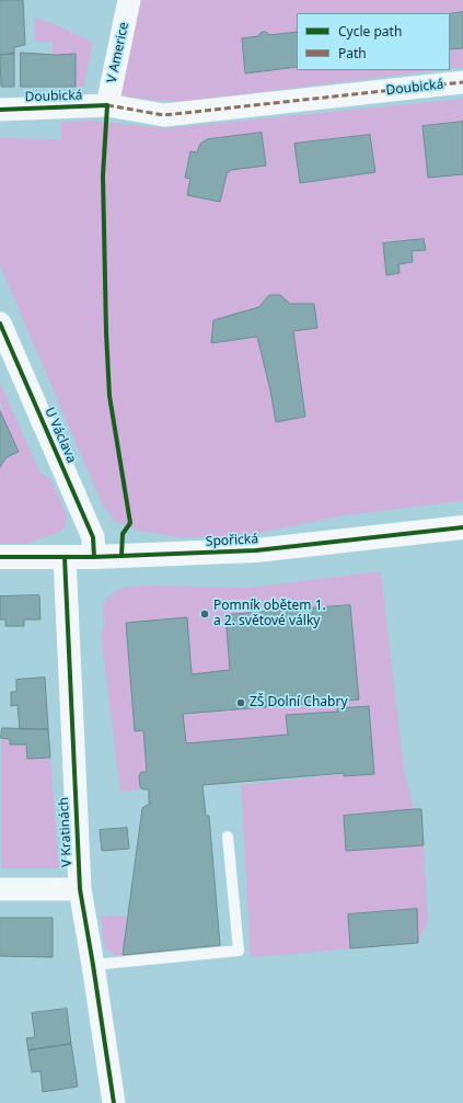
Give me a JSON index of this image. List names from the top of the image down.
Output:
{
  "streets": {
    "street": [
      "V Americe",
      "Doubická",
      "U Václava",
      "Spořická",
      "V Kratinách"
    ]
  },
  "crossings": [
    ["V Americe", "Doubická"],
    ["U Václava", "Spořická"],
    ["Spořická", "V Kratinách"]
  ],
  "places": ["Pomník obětem 1. a 2. světové války", "ZŠ Dolní Chabry"],
  "legend": ["Cycle path", "Path"]
}
